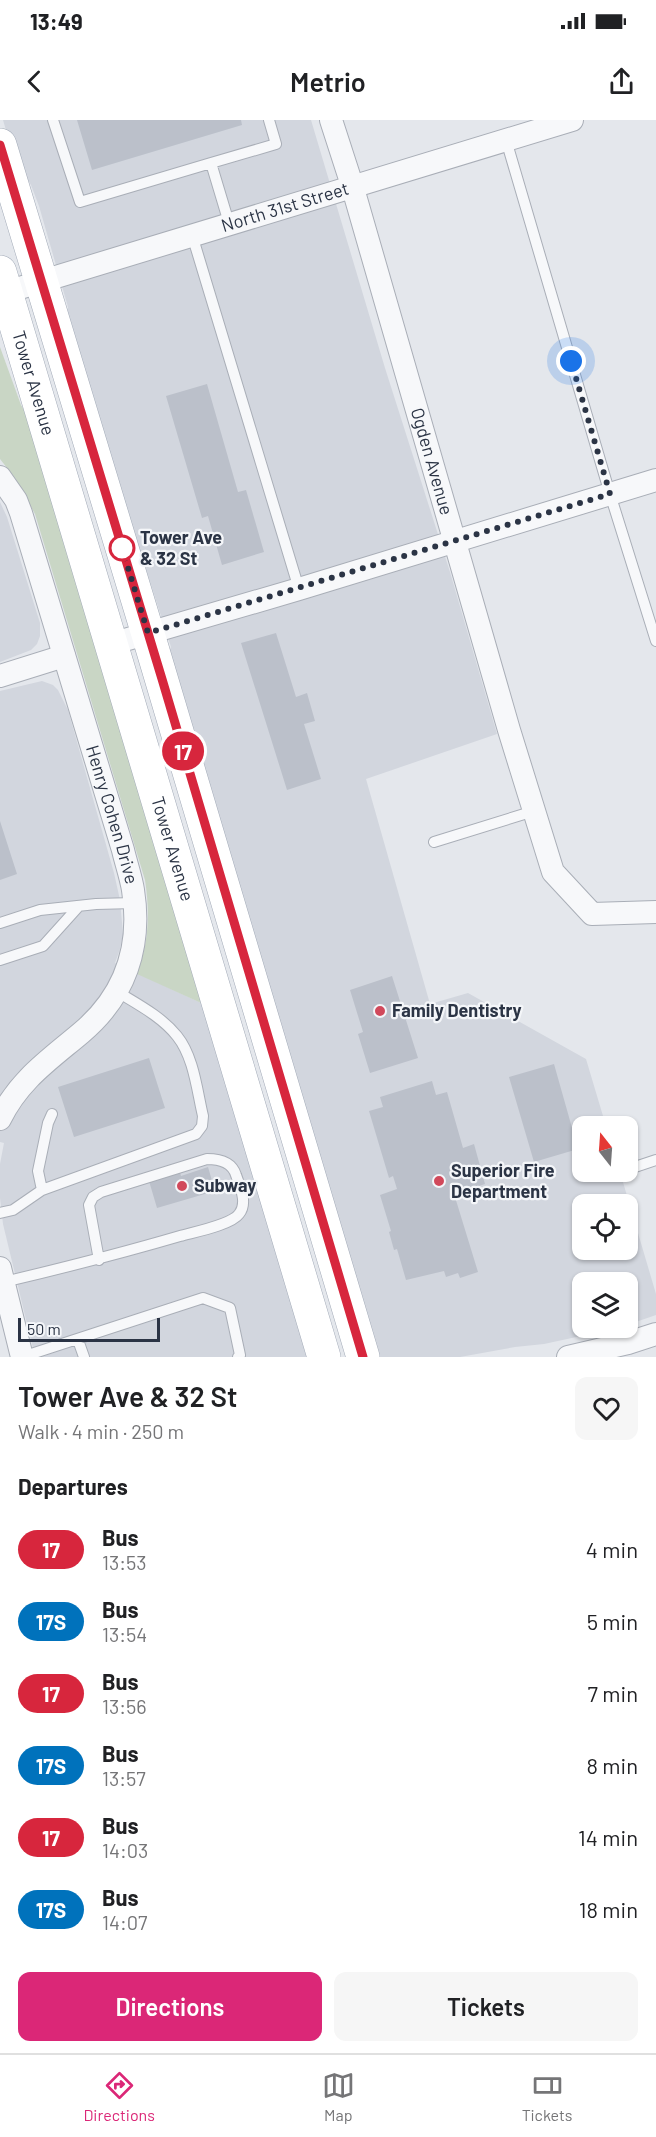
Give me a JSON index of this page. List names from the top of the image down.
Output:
{
  "streets": {
    "main road": ["Tower Avenue"],
    "street": ["North 31st Street", "Ogden Avenue", "Henry Cohen Drive"]
  },
  "crossings": [
    ["North 31st Street", "Tower Avenue"],
    ["North 31st Street", "Ogden Avenue"]
  ],
  "places": [
    "Tower Ave & 32 St",
    "Family Dentistry",
    "Superior Fire Department",
    "Subway"
  ],
  "lines": ["bus line 17"],
  "scale_bar": "50 m",
  "north": "top",
  "page": {
    "status": "13:49",
    "header": "Metrio",
    "on_map": "17",
    "scale": "50 m",
    "heading": [
      ["Tower Ave & 32 St", "Walk · 4 min · 250 m"],
      "Departures"
    ],
    "list": [
      {
        "mark": "17",
        "name": "Bus",
        "note": "13:53",
        "value": "4 min"
      },
      {
        "mark": "17S",
        "name": "Bus",
        "note": "13:54",
        "value": "5 min"
      },
      {
        "mark": "17",
        "name": "Bus",
        "note": "13:56",
        "value": "7 min"
      },
      {
        "mark": "17S",
        "name": "Bus",
        "note": "13:57",
        "value": "8 min"
      },
      {
        "mark": "17",
        "name": "Bus",
        "note": "14:03",
        "value": "14 min"
      },
      {
        "mark": "17S",
        "name": "Bus",
        "note": "14:07",
        "value": "18 min"
      }
    ],
    "buttons": ["Directions", "Tickets"],
    "tabs": ["Directions", "Map", "Tickets"]
  }
}
